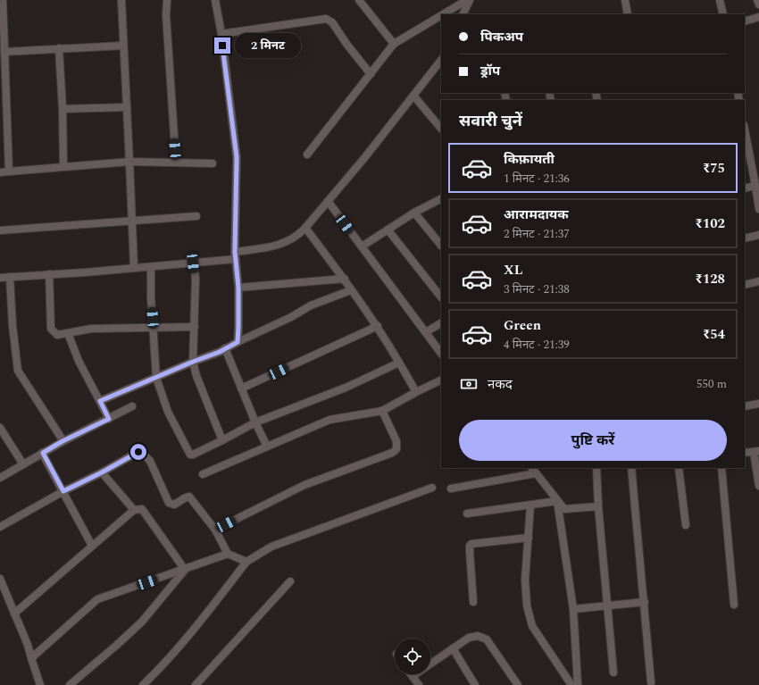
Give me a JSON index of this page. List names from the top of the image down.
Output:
{
  "page": {
    "banner": ["पिकअप", "ड्रॉप"],
    "bubble": "2 मिनट",
    "heading": "सवारी चुनें",
    "list": [
      {
        "name": "किफ़ायती",
        "note": "1 मिनट · 21:36",
        "value": "₹75"
      },
      {
        "name": "आरामदायक",
        "note": "2 मिनट · 21:37",
        "value": "₹102"
      },
      {
        "name": "XL",
        "note": "3 मिनट · 21:38",
        "value": "₹128"
      },
      {
        "name": "Green",
        "note": "4 मिनट · 21:39",
        "value": "₹54"
      }
    ],
    "pay": ["नकद", "550 m"],
    "buttons": "पुष्टि करें"
  }
}
